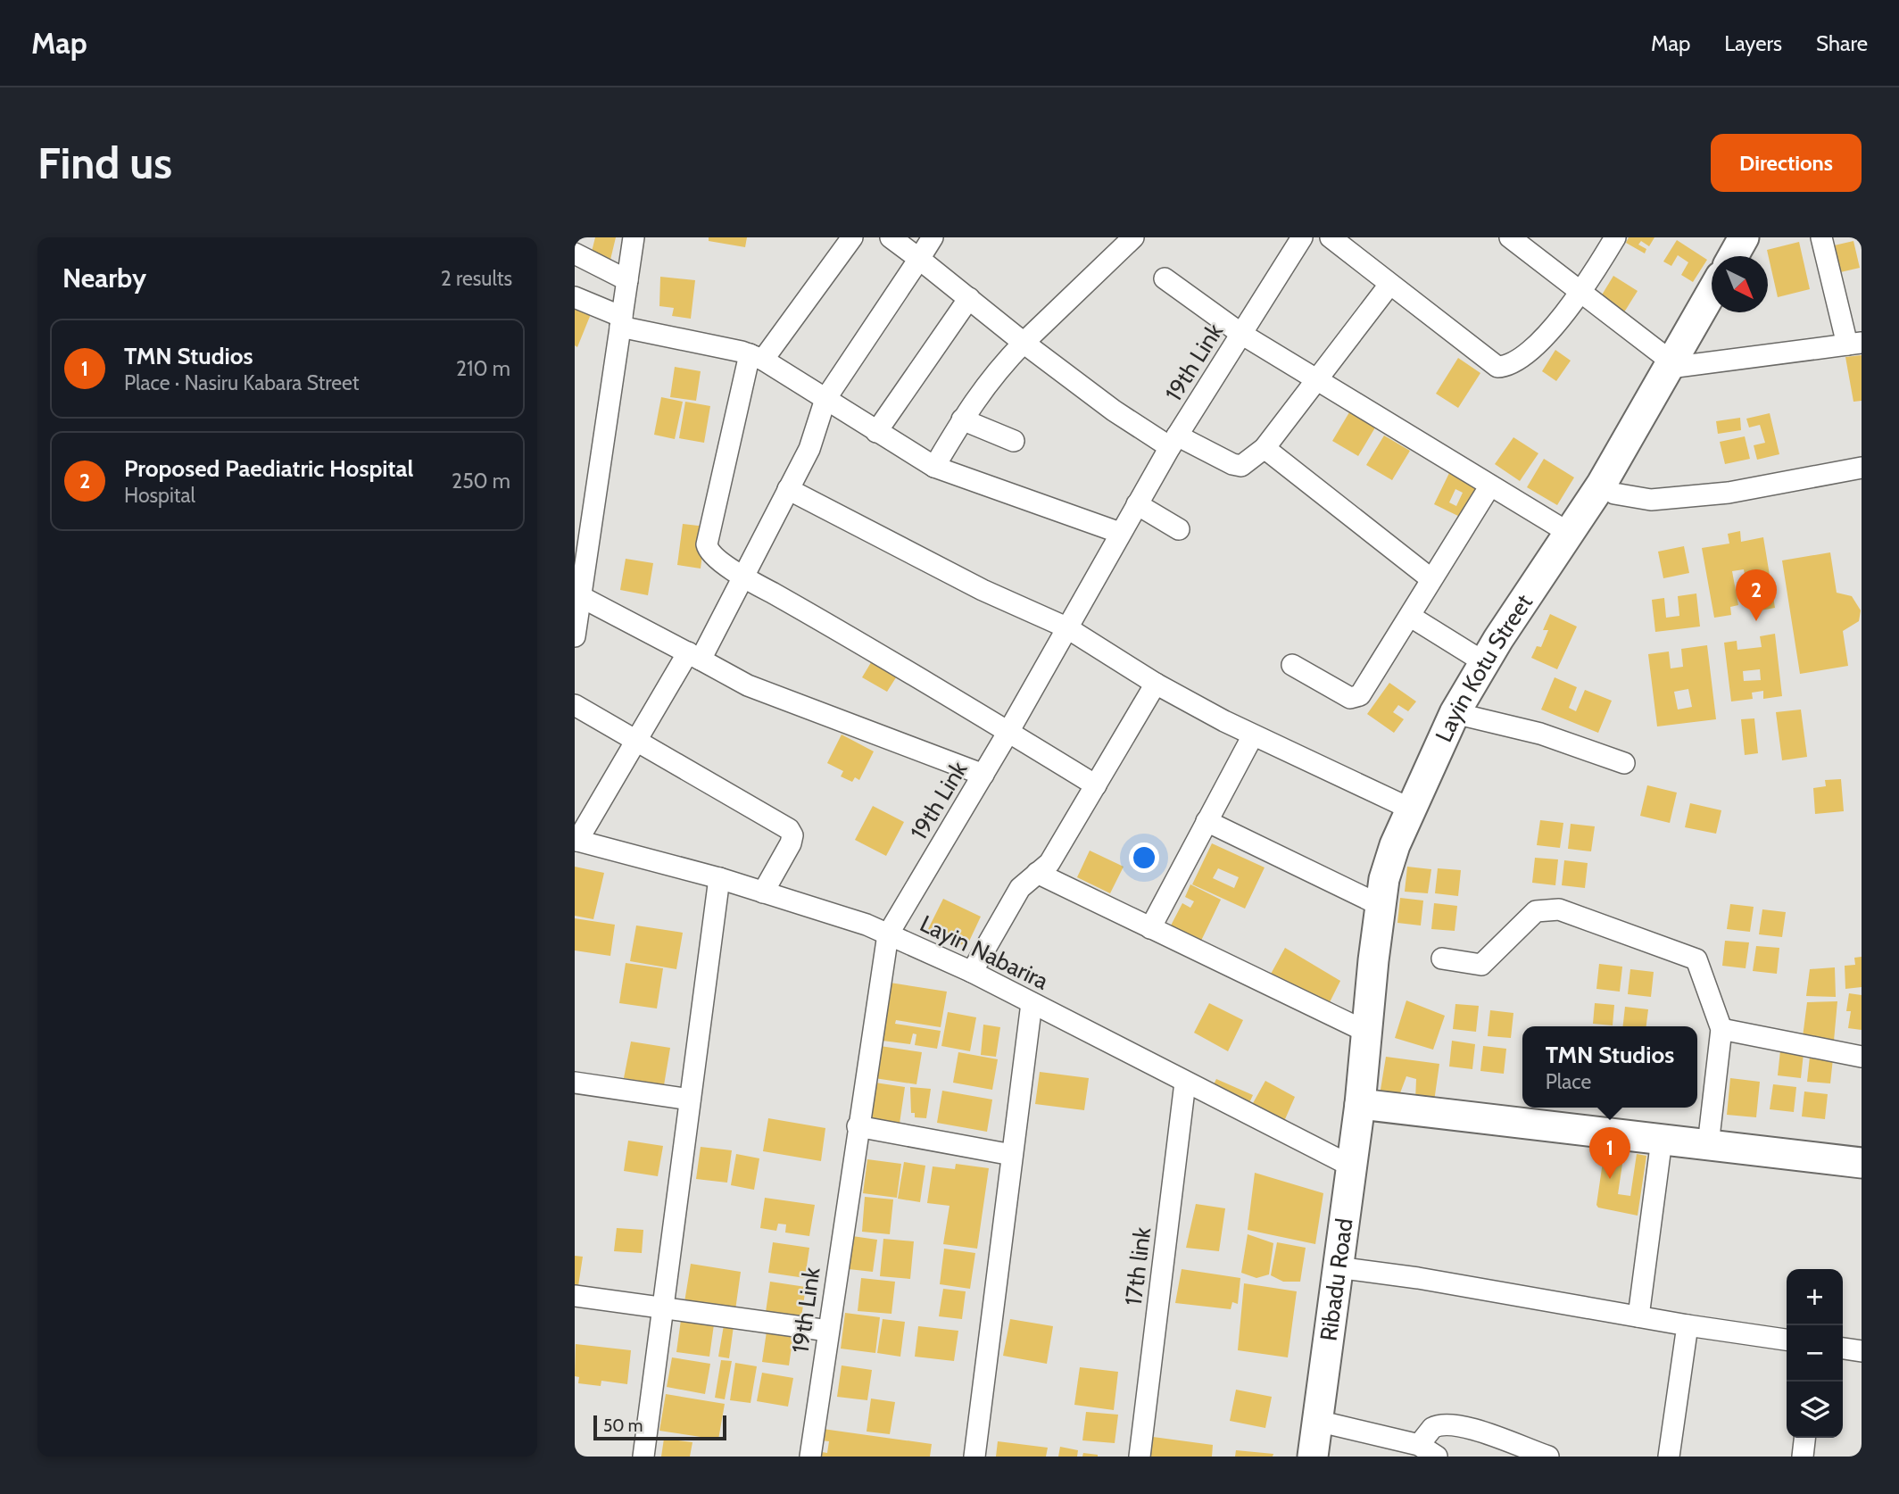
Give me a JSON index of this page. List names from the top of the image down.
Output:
{
  "streets": {
    "street": [
      "19th Link",
      "Layin Kotu Street",
      "Layin Nabarira",
      "17th link",
      "Ribadu Road"
    ]
  },
  "crossings": [
    ["19th Link", "Layin Nabarira"],
    ["Layin Kotu Street", "Ribadu Road"],
    ["Layin Nabarira", "17th link"],
    ["Layin Nabarira", "Ribadu Road"]
  ],
  "scale_bar": "50 m",
  "north": "bottom right",
  "page": {
    "header": "Map",
    "nav": ["Map", "Layers", "Share"],
    "buttons": "Directions",
    "title": "Find us",
    "heading": ["Nearby", "2 results"],
    "list": [
      {
        "mark": "1",
        "name": "TMN Studios",
        "note": "Place · Nasiru Kabara Street",
        "value": "210 m"
      },
      {
        "mark": "2",
        "name": "Proposed Paediatric Hospital",
        "note": "Hospital",
        "value": "250 m"
      }
    ],
    "pins": ["2", "1"],
    "popup": ["TMN Studios", "Place"],
    "map_buttons": ["+", "−"],
    "scale": "50 m"
  }
}
